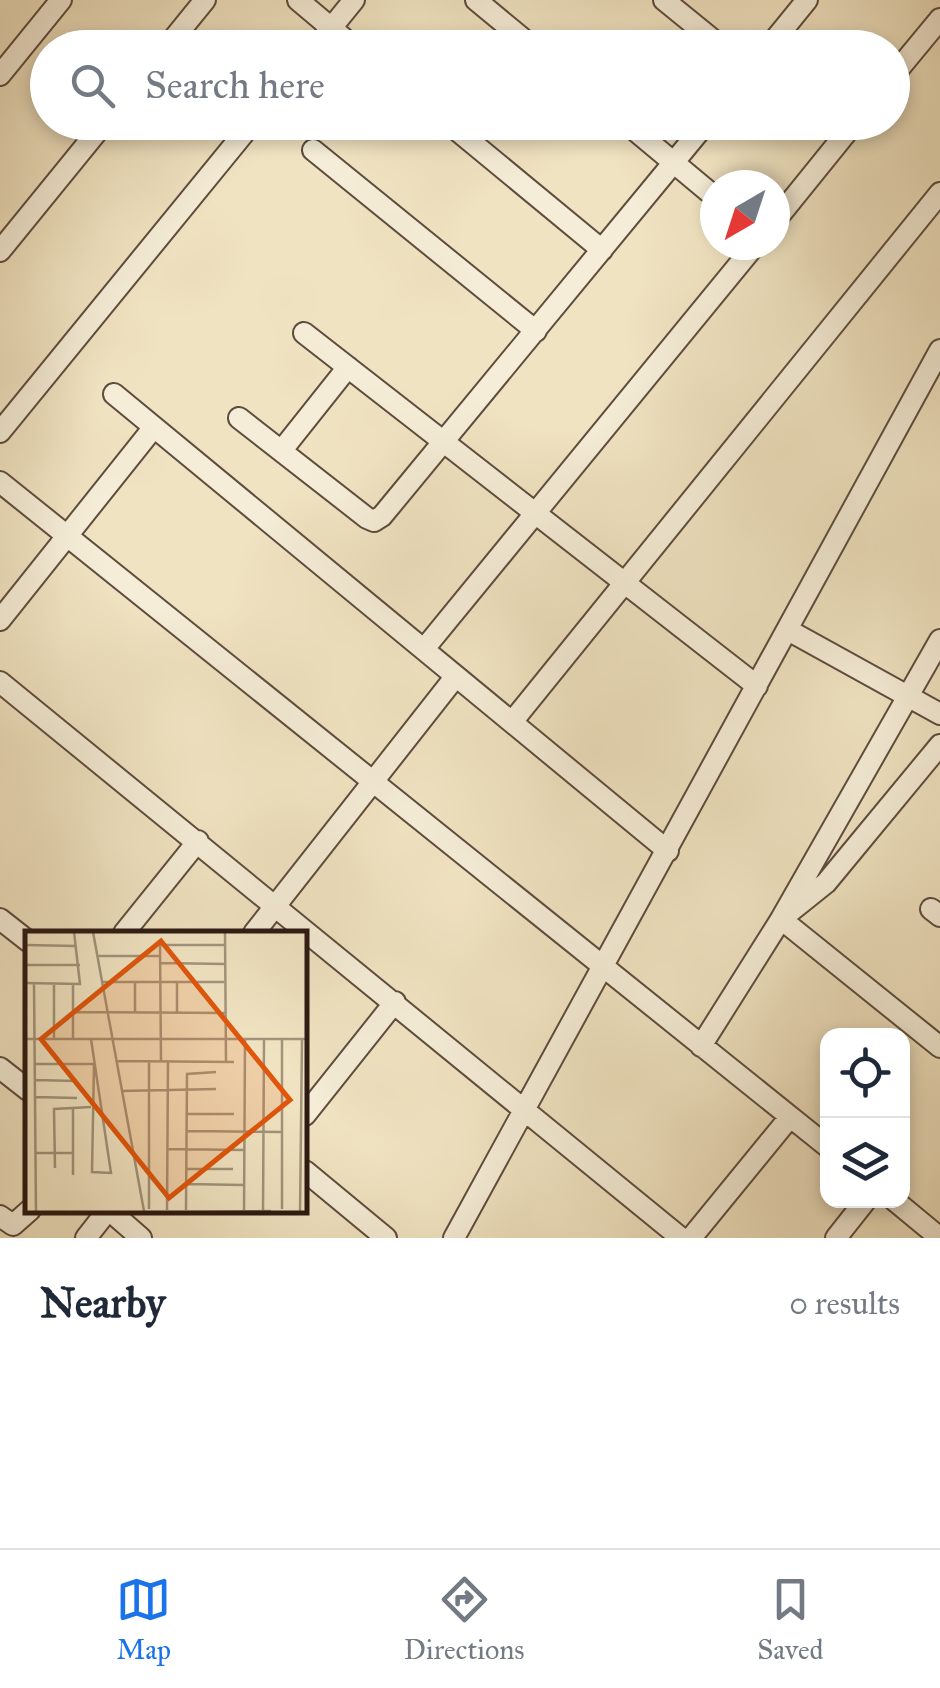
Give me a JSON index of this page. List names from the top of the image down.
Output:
{
  "north": "bottom left",
  "page": {
    "search": "Search here",
    "heading": ["Nearby", "0 results"],
    "nav": ["Map", "Directions", "Saved"]
  }
}
